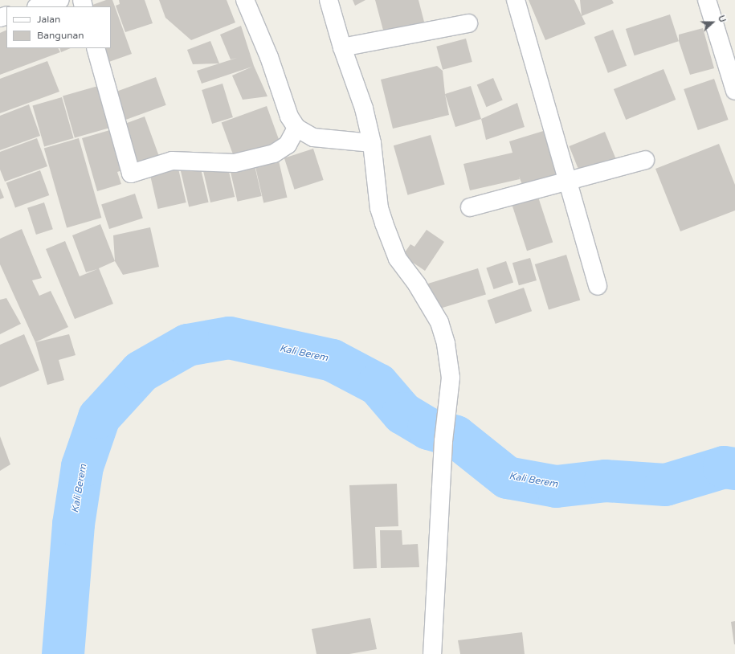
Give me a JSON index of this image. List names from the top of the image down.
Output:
{
  "water": ["Kali Berem"],
  "legend": ["Jalan", "Bangunan"],
  "north": "right"
}
